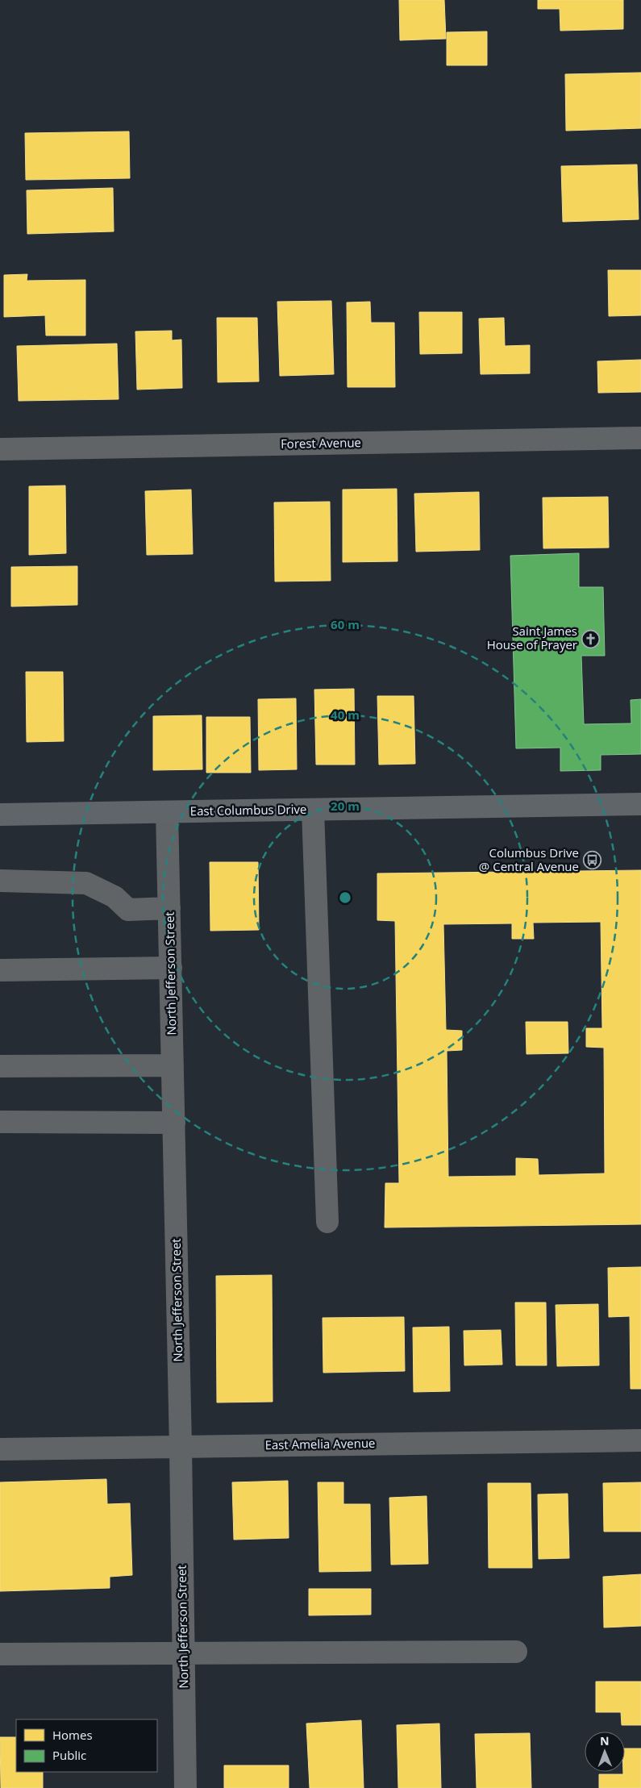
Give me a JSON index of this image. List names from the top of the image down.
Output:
{
  "streets": {
    "main road": ["East Columbus Drive"],
    "street": ["Forest Avenue", "North Jefferson Street", "East Amelia Avenue"]
  },
  "crossings": [
    ["East Columbus Drive", "North Jefferson Street"],
    ["North Jefferson Street", "East Amelia Avenue"]
  ],
  "places": {
    "church": ["Saint James House of Prayer"],
    "bus stop": ["Columbus Drive @ Central Avenue"]
  },
  "legend": ["Homes", "Public"],
  "north": "top",
  "rings": ["60 m", "40 m", "20 m"]
}
